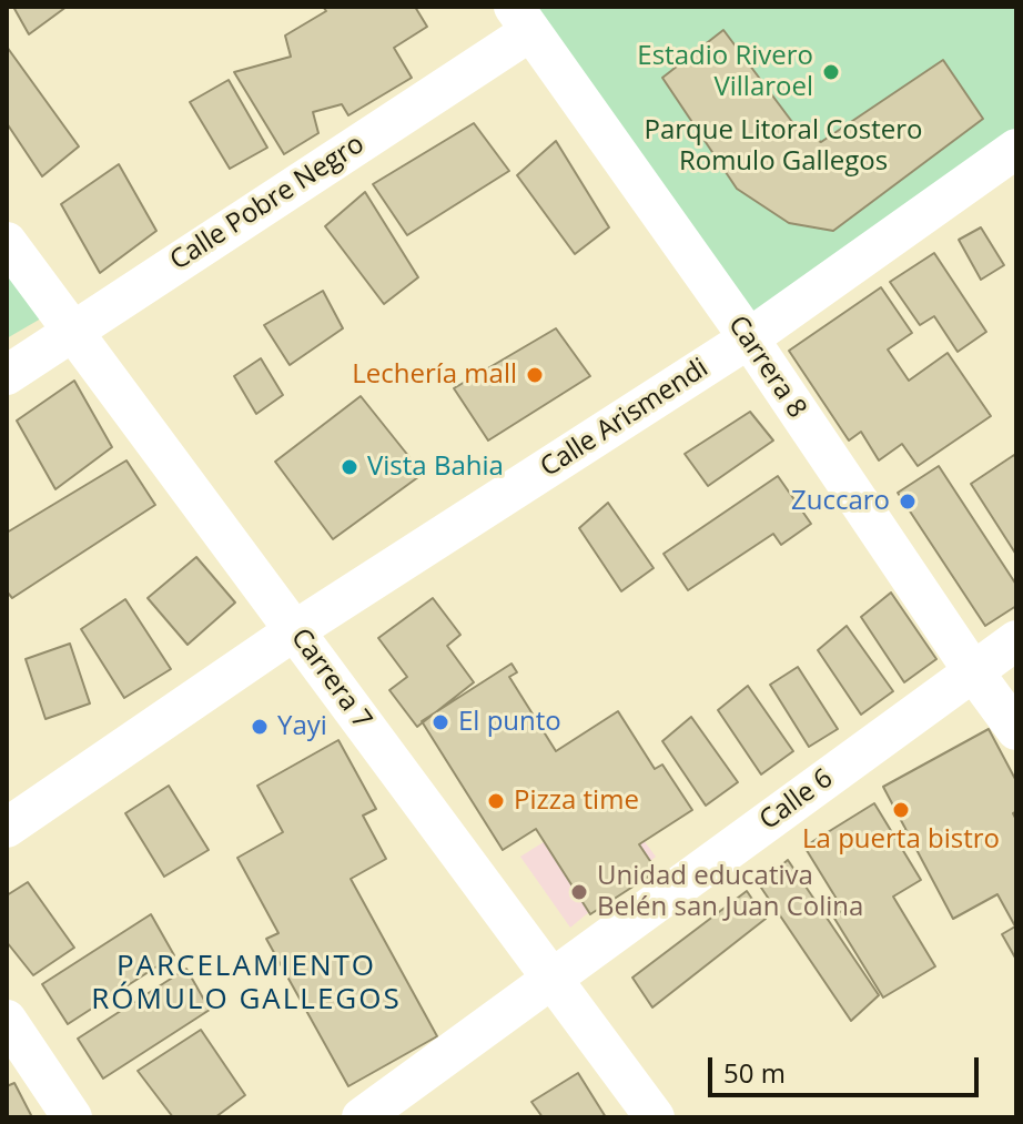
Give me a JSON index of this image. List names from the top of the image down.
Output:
{
  "streets": {
    "street": [
      "Calle Pobre Negro",
      "Carrera 8",
      "Calle Arismendi",
      "Carrera 7",
      "Calle 6"
    ]
  },
  "crossings": [
    ["Calle Pobre Negro", "Carrera 8"],
    ["Calle Pobre Negro", "Carrera 7"],
    ["Carrera 8", "Calle Arismendi"],
    ["Carrera 8", "Calle 6"],
    ["Calle Arismendi", "Carrera 7"],
    ["Carrera 7", "Calle 6"]
  ],
  "districts": ["PARCELAMIENTO RÓMULO GALLEGOS"],
  "parks": ["Parque Litoral Costero Romulo Gallegos"],
  "places": [
    "Estadio Rivero Villaroel",
    "Lechería mall",
    "Vista Bahia",
    "Zuccaro",
    "El punto",
    "Yayi",
    "Pizza time",
    "La puerta bistro",
    "Unidad educativa Belén san Juan Colina"
  ],
  "scale_bar": "50 m"
}
